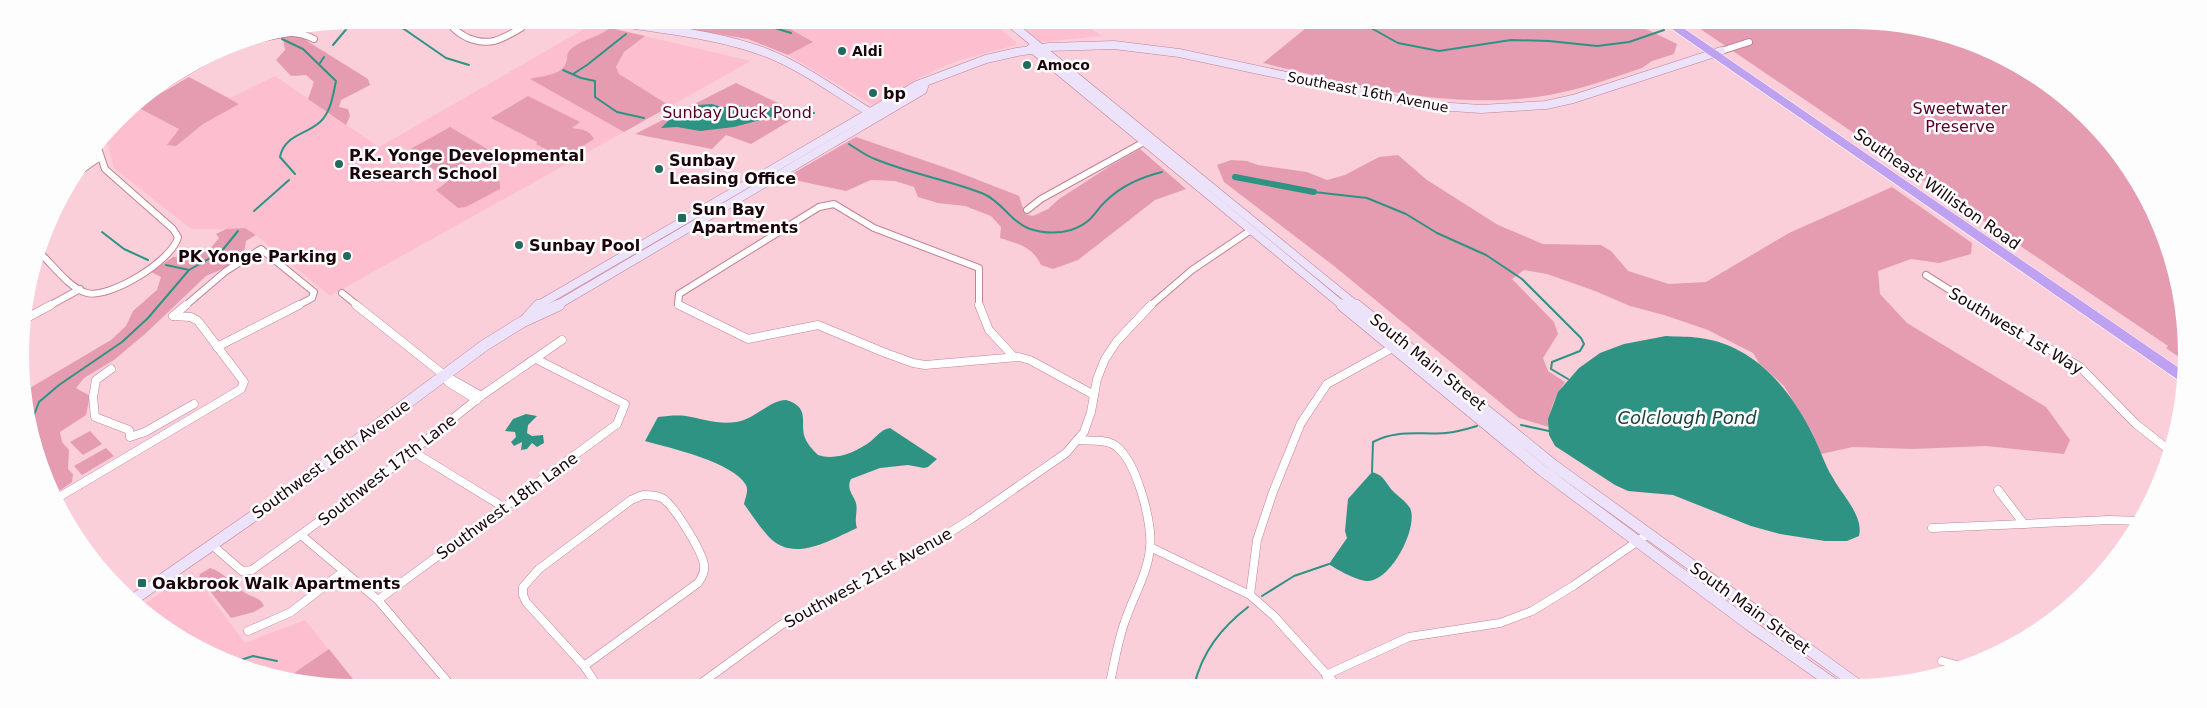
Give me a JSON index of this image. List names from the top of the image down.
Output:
{
  "streets": {
    "highway": ["Southeast Williston Road"],
    "main road": ["Southeast 16th Avenue", "South Main Street", "Southwest 16th Avenue"],
    "street": [
      "Southwest 1st Way",
      "Southwest 17th Lane",
      "Southwest 18th Lane",
      "Southwest 21st Avenue"
    ]
  },
  "crossings": [
    ["Southeast 16th Avenue", "Southeast Williston Road"],
    ["Southeast 16th Avenue", "South Main Street"],
    ["Southeast 16th Avenue", "Southwest 16th Avenue"],
    ["South Main Street", "Southwest 16th Avenue"],
    ["South Main Street", "Southwest 21st Avenue"],
    ["Southwest 16th Avenue", "Southwest 17th Lane"],
    ["Southwest 17th Lane", "Southwest 18th Lane"]
  ],
  "water": ["Colclough Pond"],
  "parks": ["Sweetwater Preserve", "Sunbay Duck Pond"],
  "places": {
    "other": [
      "Aldi",
      "Amoco",
      "bp",
      "P.K. Yonge Developmental Research School",
      "Sunbay Leasing Office",
      "Sunbay Pool",
      "PK Yonge Parking"
    ],
    "transit": ["Sun Bay Apartments", "Oakbrook Walk Apartments"]
  }
}
